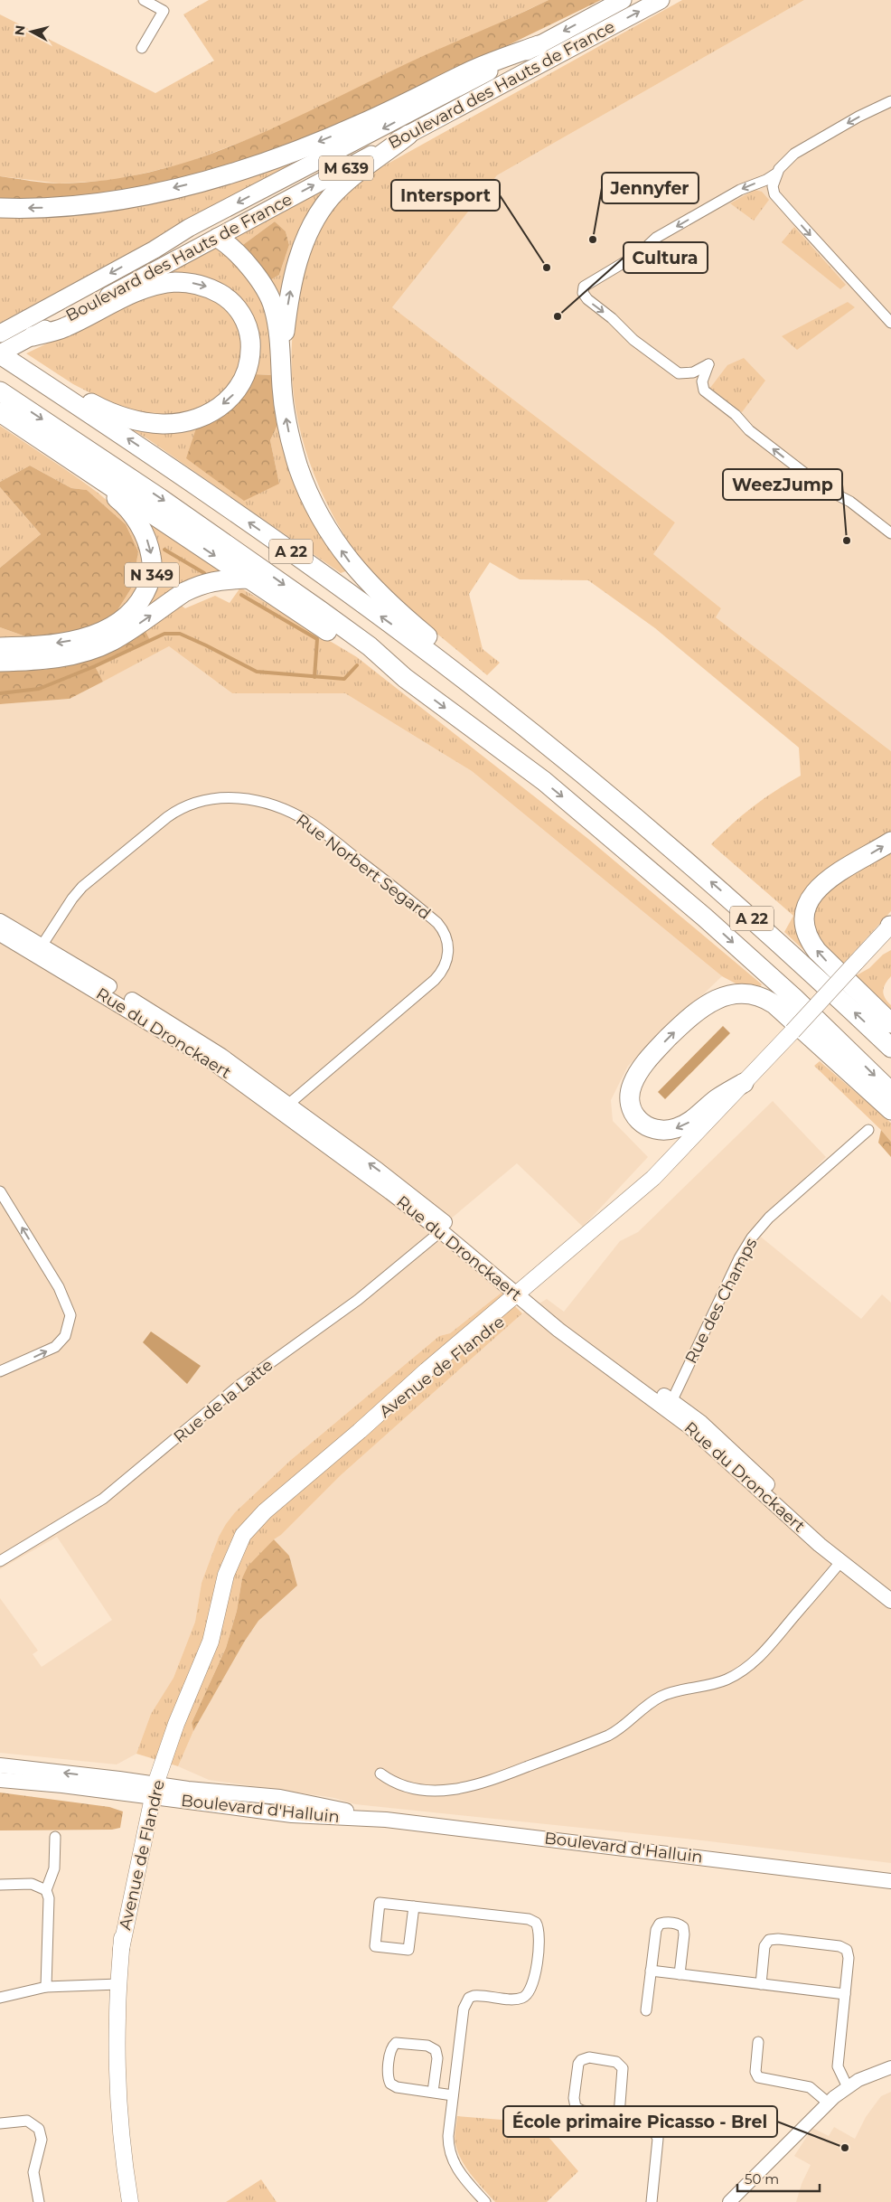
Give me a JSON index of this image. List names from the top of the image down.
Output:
{
  "streets": {
    "highway": [
      "Boulevard des Hauts de France",
      "M 639",
      "A 22",
      "N 349"
    ],
    "main road": ["Rue du Dronckaert", "Avenue de Flandre", "Boulevard d'Halluin"],
    "street": ["Rue Norbert Segard", "Rue des Champs", "Rue de la Latte"]
  },
  "crossings": [
    ["Boulevard des Hauts de France", "A 22"],
    ["Rue Norbert Segard", "Rue du Dronckaert"],
    ["Rue du Dronckaert", "Rue des Champs"],
    ["Rue du Dronckaert", "Avenue de Flandre"],
    ["Rue du Dronckaert", "Rue de la Latte"],
    ["Avenue de Flandre", "Boulevard d'Halluin"]
  ],
  "places": [
    "Jennyfer",
    "Intersport",
    "Cultura",
    "WeezJump",
    "École primaire Picasso - Brel"
  ],
  "scale_bar": "50 m",
  "north": "left"
}
